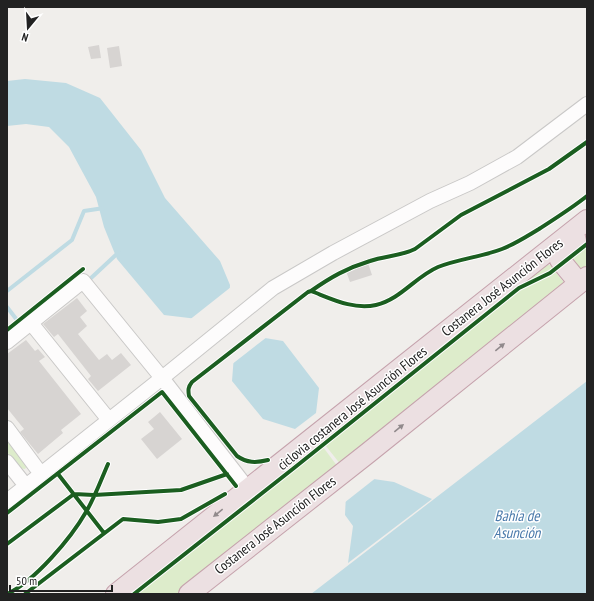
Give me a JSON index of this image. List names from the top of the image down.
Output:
{
  "streets": {
    "highway": ["Costanera José Asunción Flores"],
    "cycle path": ["ciclovia costanera José Asunción Flores"]
  },
  "water": ["Bahía de Asunción"],
  "scale_bar": "50 m",
  "north": "bottom"
}
